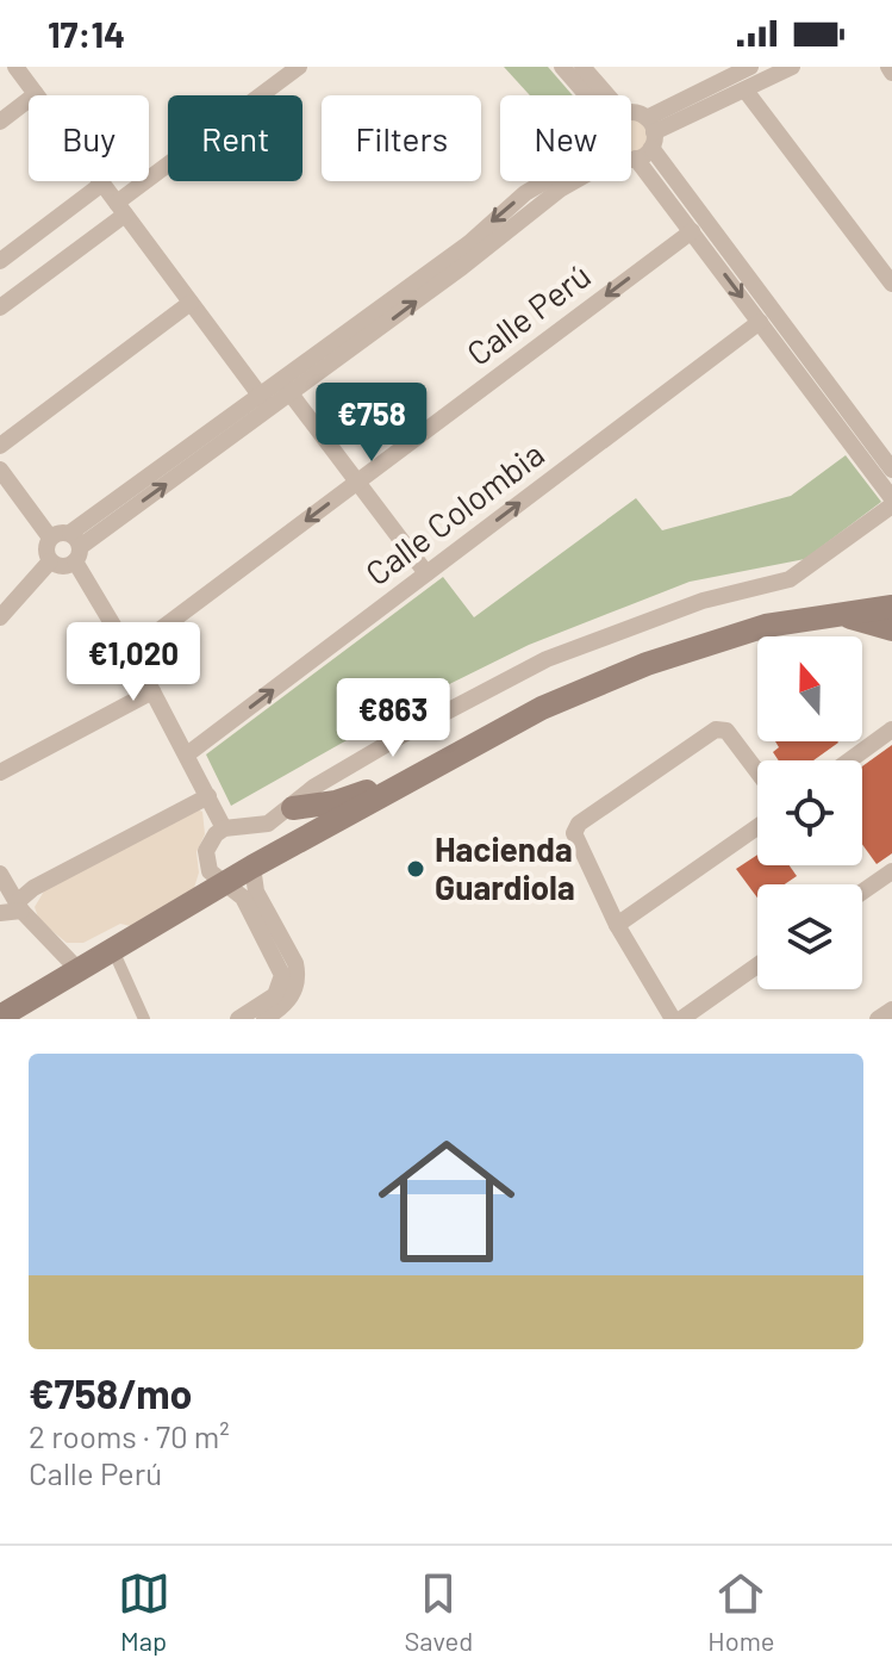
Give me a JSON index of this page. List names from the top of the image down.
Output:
{
  "streets": {
    "street": ["Calle Perú", "Calle Colombia"]
  },
  "places": ["Hacienda Guardiola"],
  "north": "top",
  "page": {
    "status": "17:14",
    "chip": [
      "Buy",
      "Rent",
      "Filters",
      "New"
    ],
    "price": ["€758", "€1,020", "€863"],
    "list": [
      {
        "name": "€758/mo",
        "note": "2 rooms · 70 m² · Calle Perú"
      }
    ],
    "tabs": ["Map", "Saved", "Home"]
  }
}
